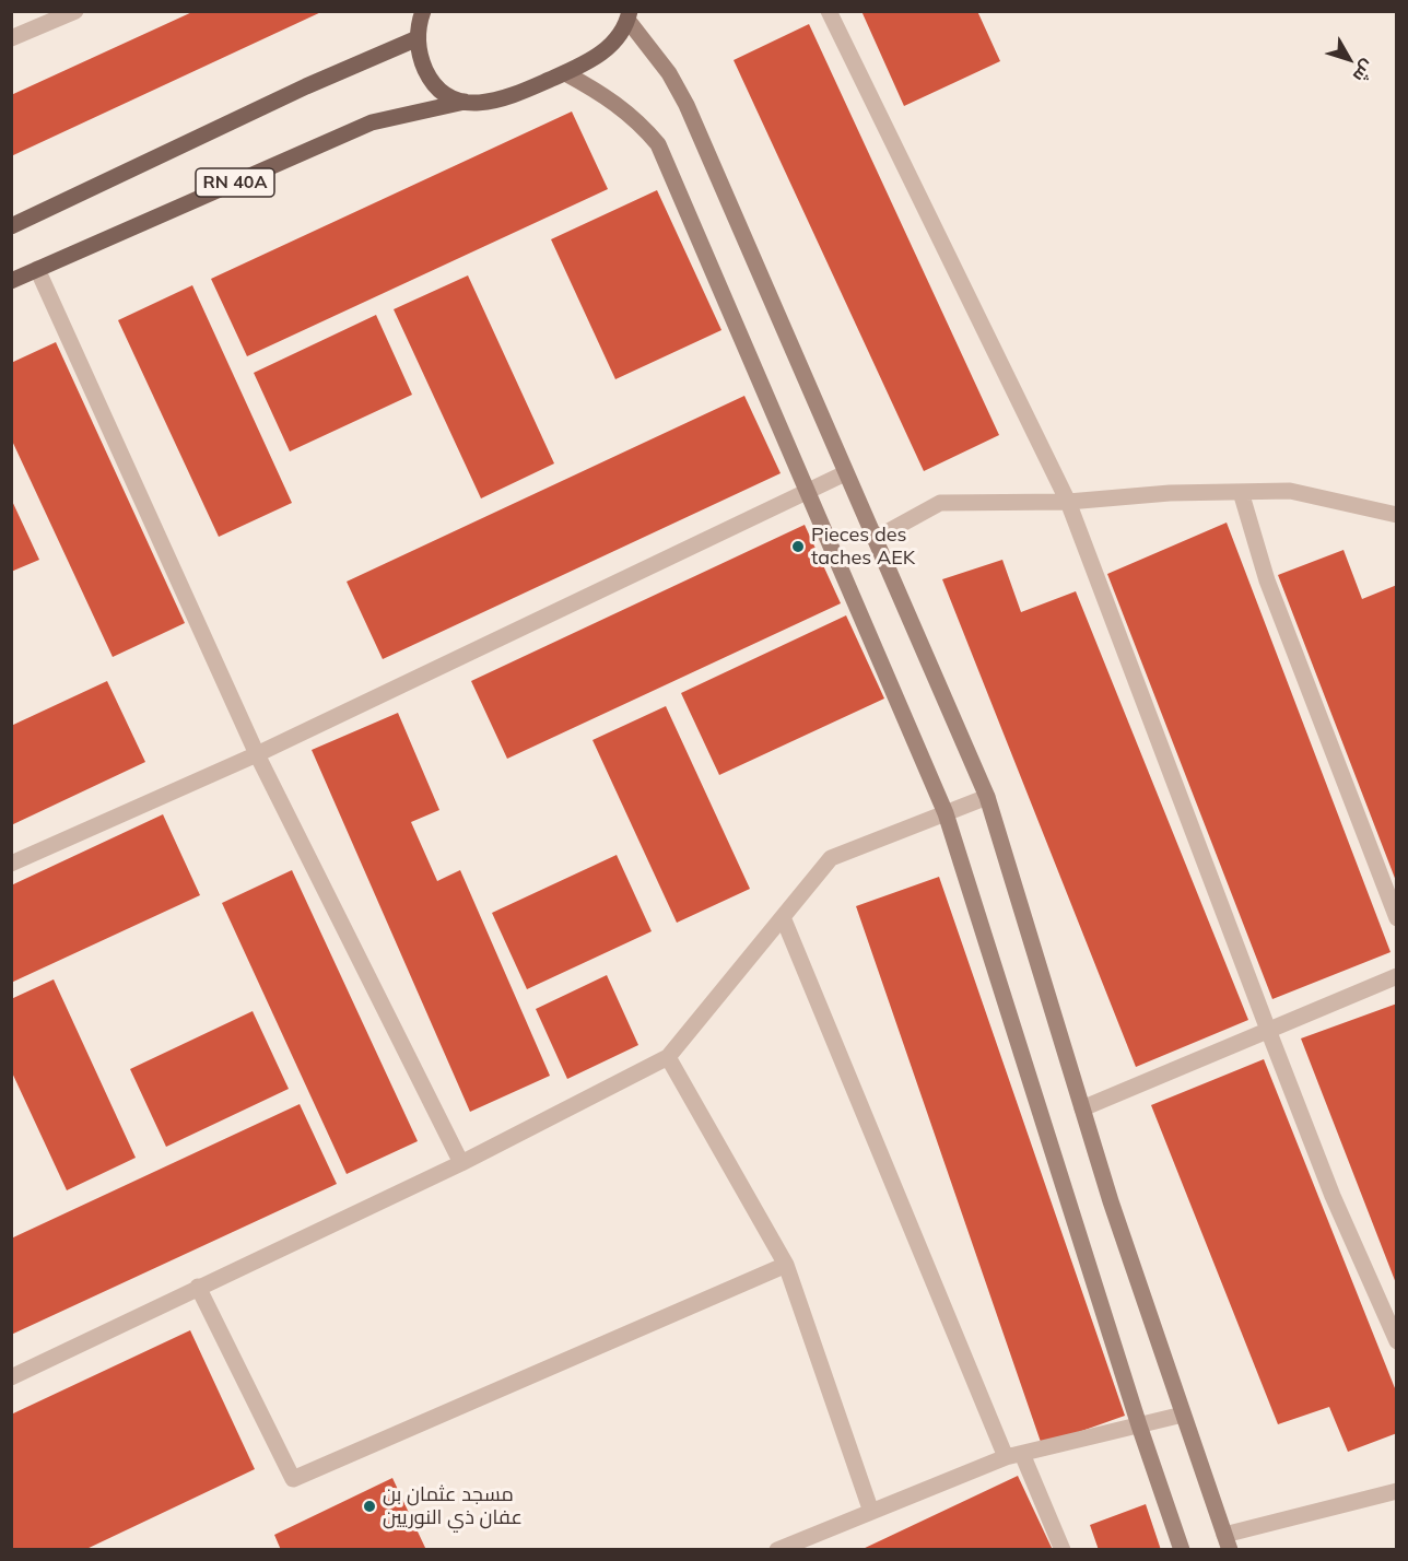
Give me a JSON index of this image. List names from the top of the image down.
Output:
{
  "streets": {
    "main road": ["RN 40A"]
  },
  "places": ["Pieces des taches AEK", "مسجد عثمان بن عفان ذي النوريين"],
  "north": "bottom right"
}
